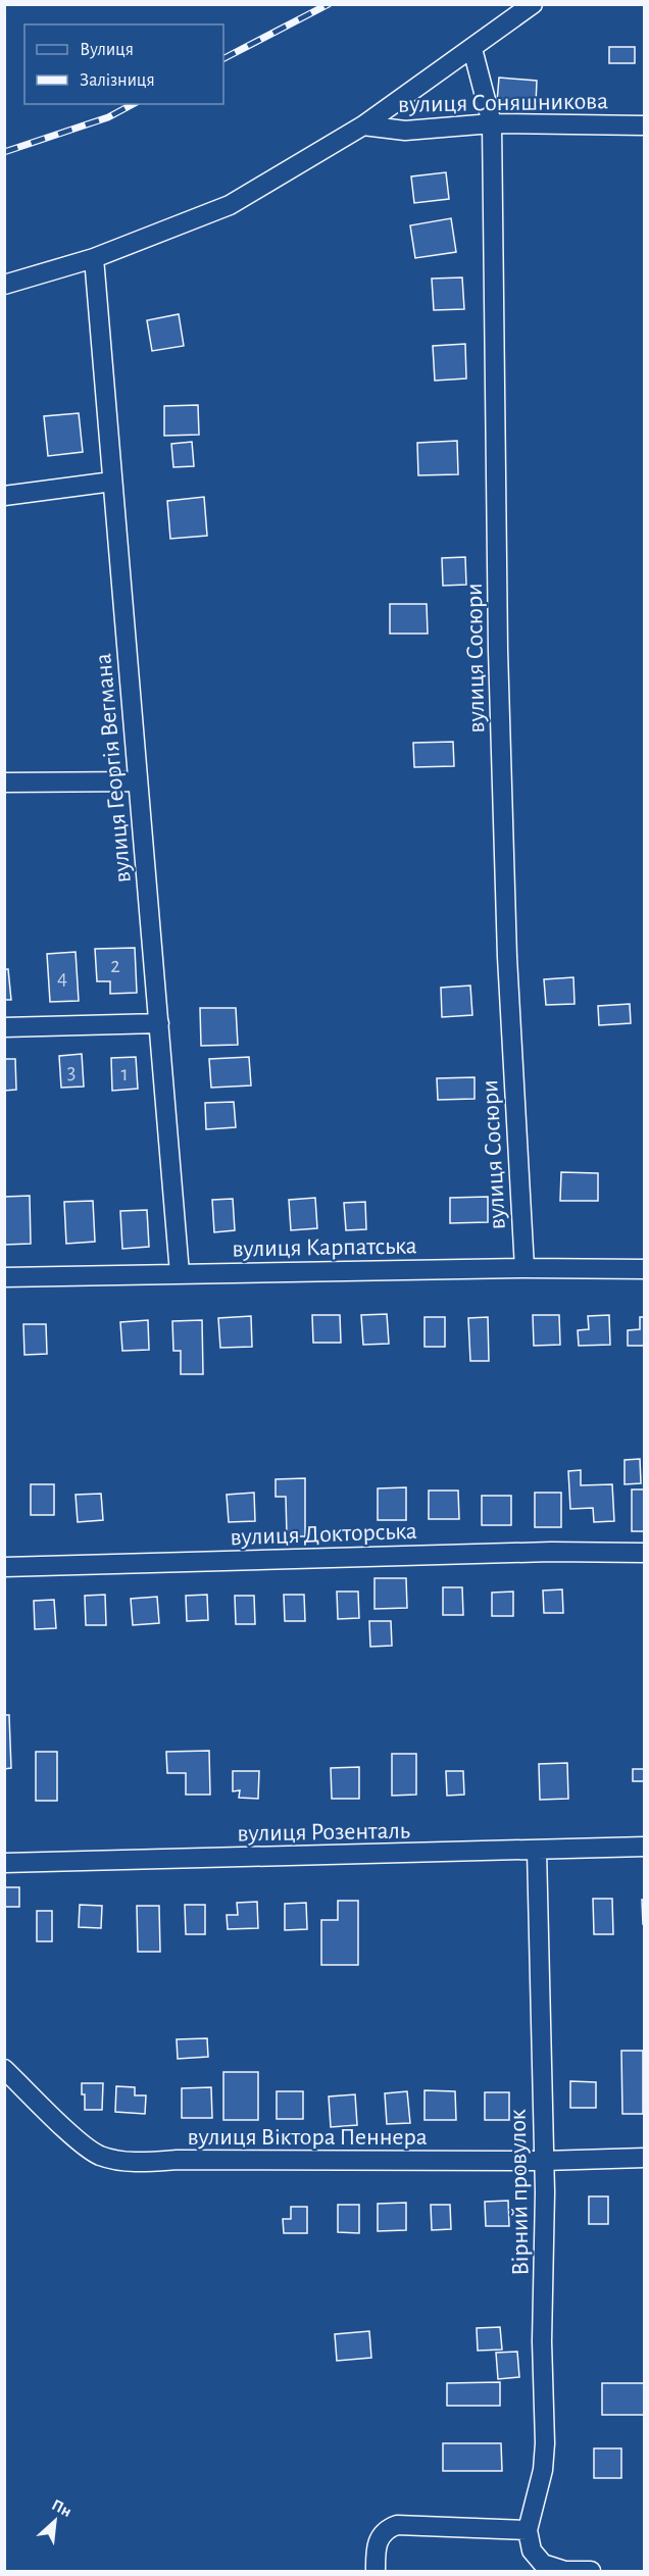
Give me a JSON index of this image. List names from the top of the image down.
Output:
{
  "streets": {
    "street": [
      "вулиця Соняшникова",
      "вулиця Сосюри",
      "вулиця Георгія Вегмана",
      "вулиця Карпатська",
      "вулиця Докторська",
      "вулиця Розенталь",
      "вулиця Віктора Пеннера",
      "Вірний провулок"
    ]
  },
  "crossings": [
    ["вулиця Соняшникова", "вулиця Сосюри"],
    ["вулиця Сосюри", "вулиця Карпатська"],
    ["вулиця Георгія Вегмана", "вулиця Карпатська"],
    ["вулиця Розенталь", "Вірний провулок"],
    ["вулиця Віктора Пеннера", "Вірний провулок"]
  ],
  "house_numbers": [
    "2",
    "4",
    "3",
    "1"
  ],
  "legend": ["Вулиця", "Залізниця"],
  "north": "top right"
}
